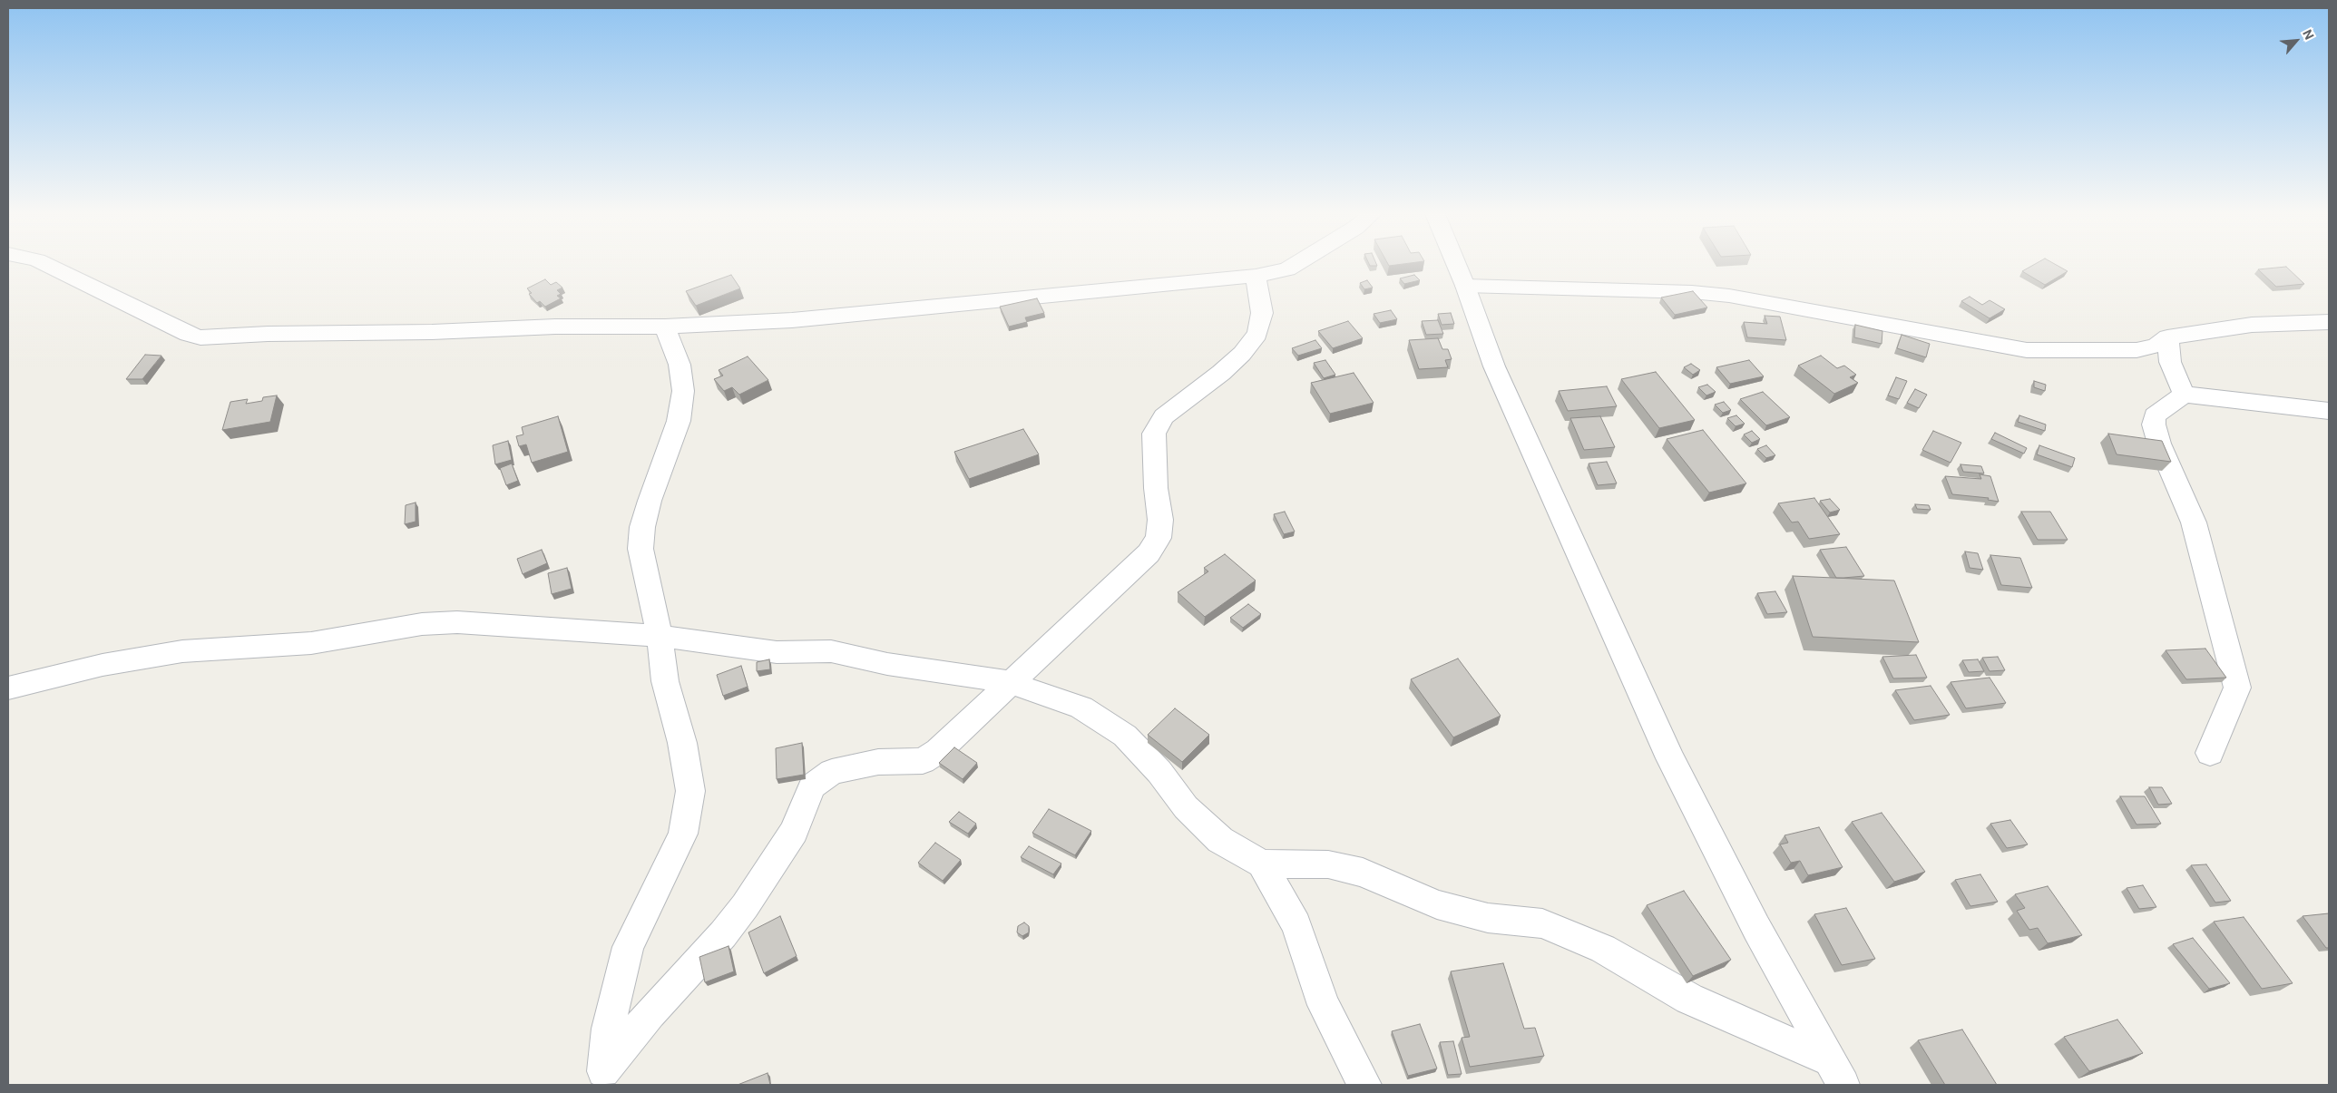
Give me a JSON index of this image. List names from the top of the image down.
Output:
{
  "north": "top right"
}
